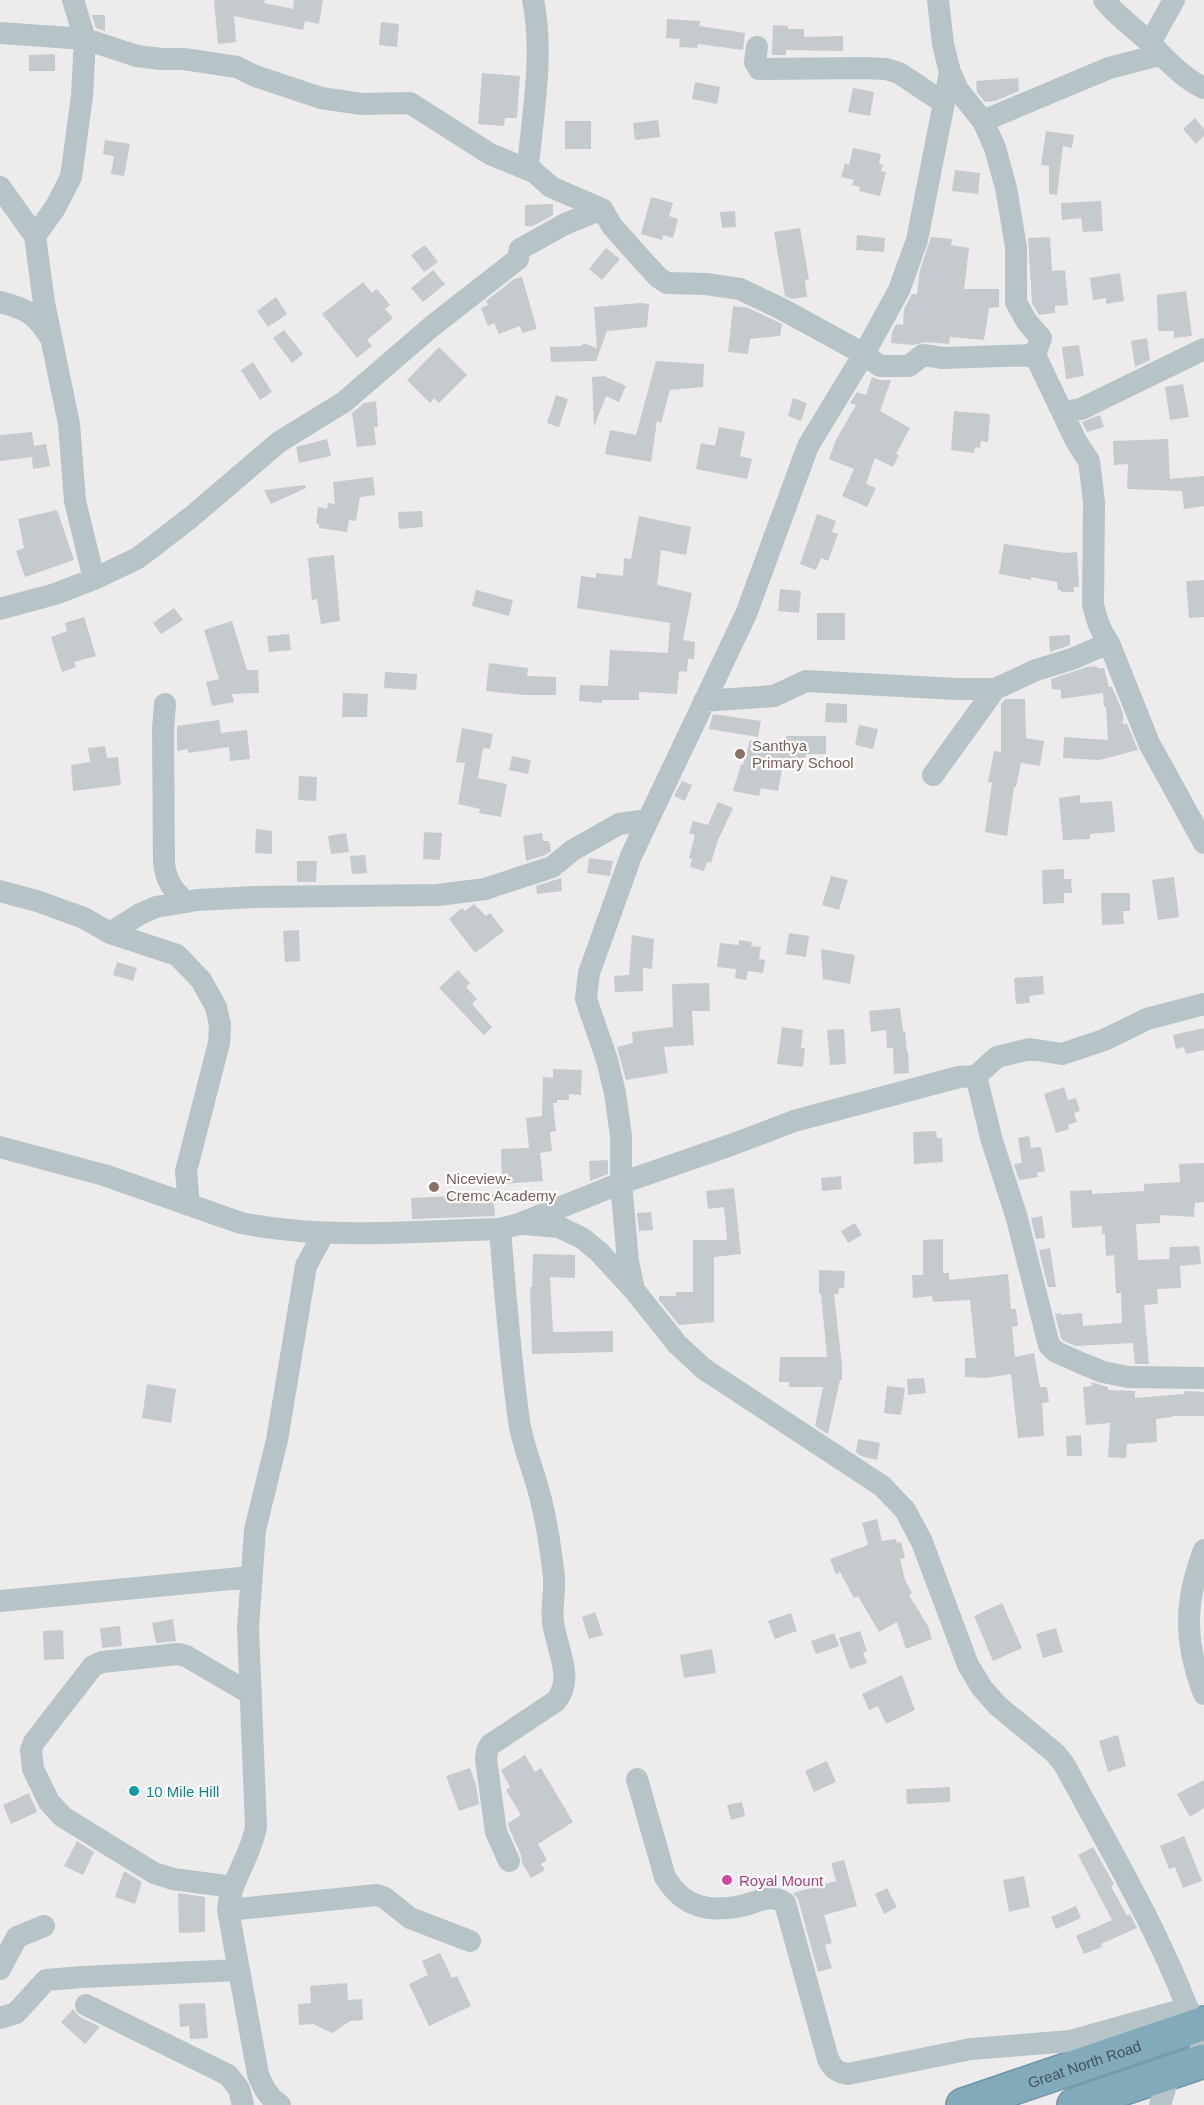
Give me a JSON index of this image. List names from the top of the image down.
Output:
{
  "streets": {
    "highway": ["Great North Road"]
  },
  "places": [
    "Santhya Primary School",
    "Niceview- Cremc Academy",
    "10 Mile Hill",
    "Royal Mount"
  ]
}
